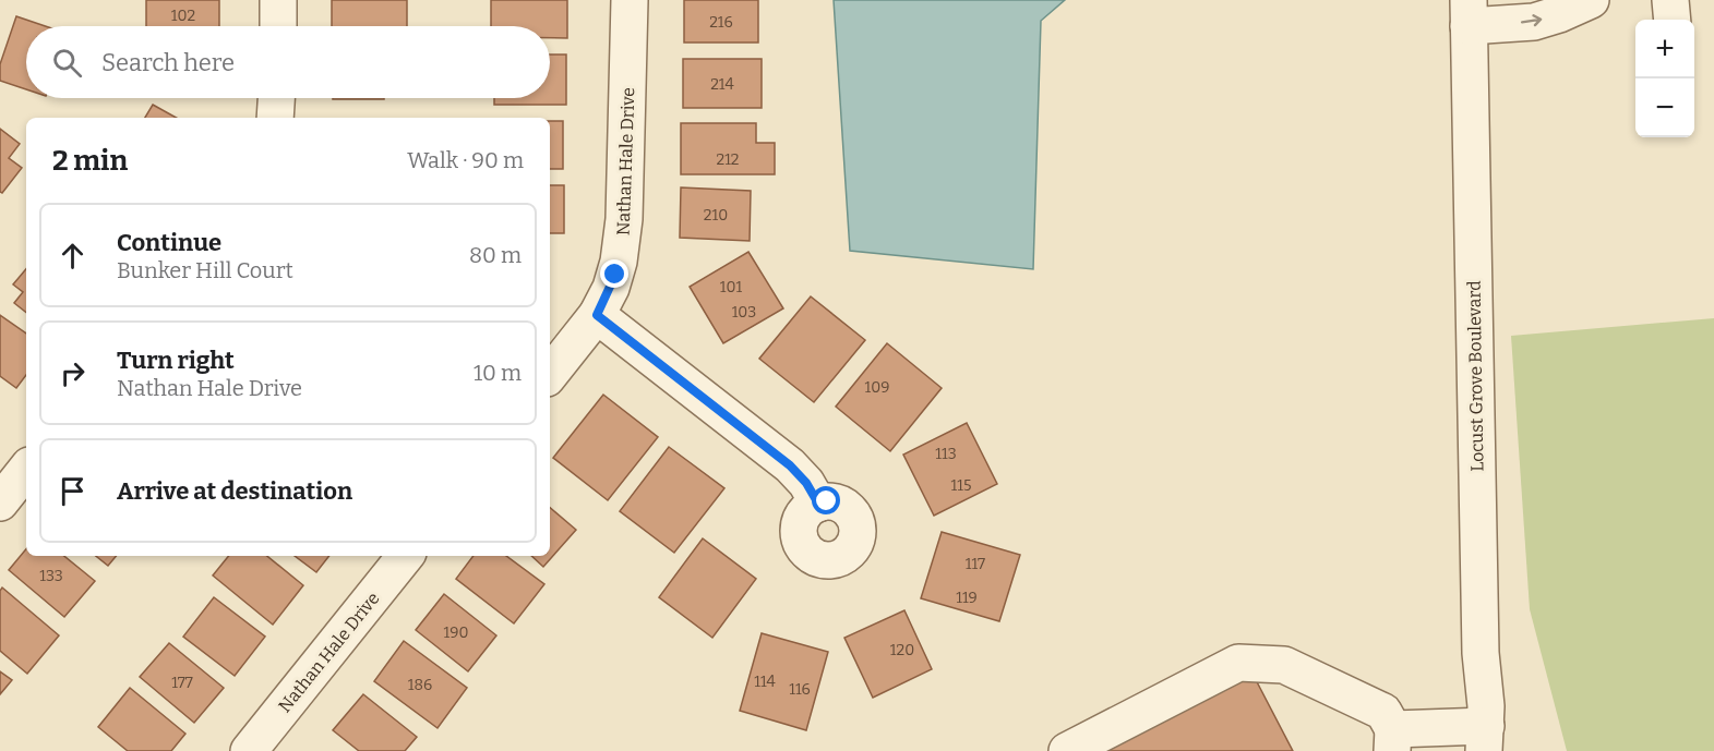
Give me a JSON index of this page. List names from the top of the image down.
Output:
{
  "streets": {
    "street": ["Nathan Hale Drive", "Locust Grove Boulevard"]
  },
  "house_numbers": [
    "102",
    "216",
    "214",
    "212",
    "210",
    "101",
    "103",
    "109",
    "113",
    "115",
    "117",
    "133",
    "119",
    "190",
    "120",
    "114",
    "177",
    "186",
    "116"
  ],
  "page": {
    "map_buttons": ["+", "−"],
    "search": "Search here",
    "heading": ["2 min", "Walk · 90 m"],
    "list": [
      ["Continue", "Bunker Hill Court", "80 m"],
      ["Turn right", "Nathan Hale Drive", "10 m"],
      "Arrive at destination"
    ]
  }
}
